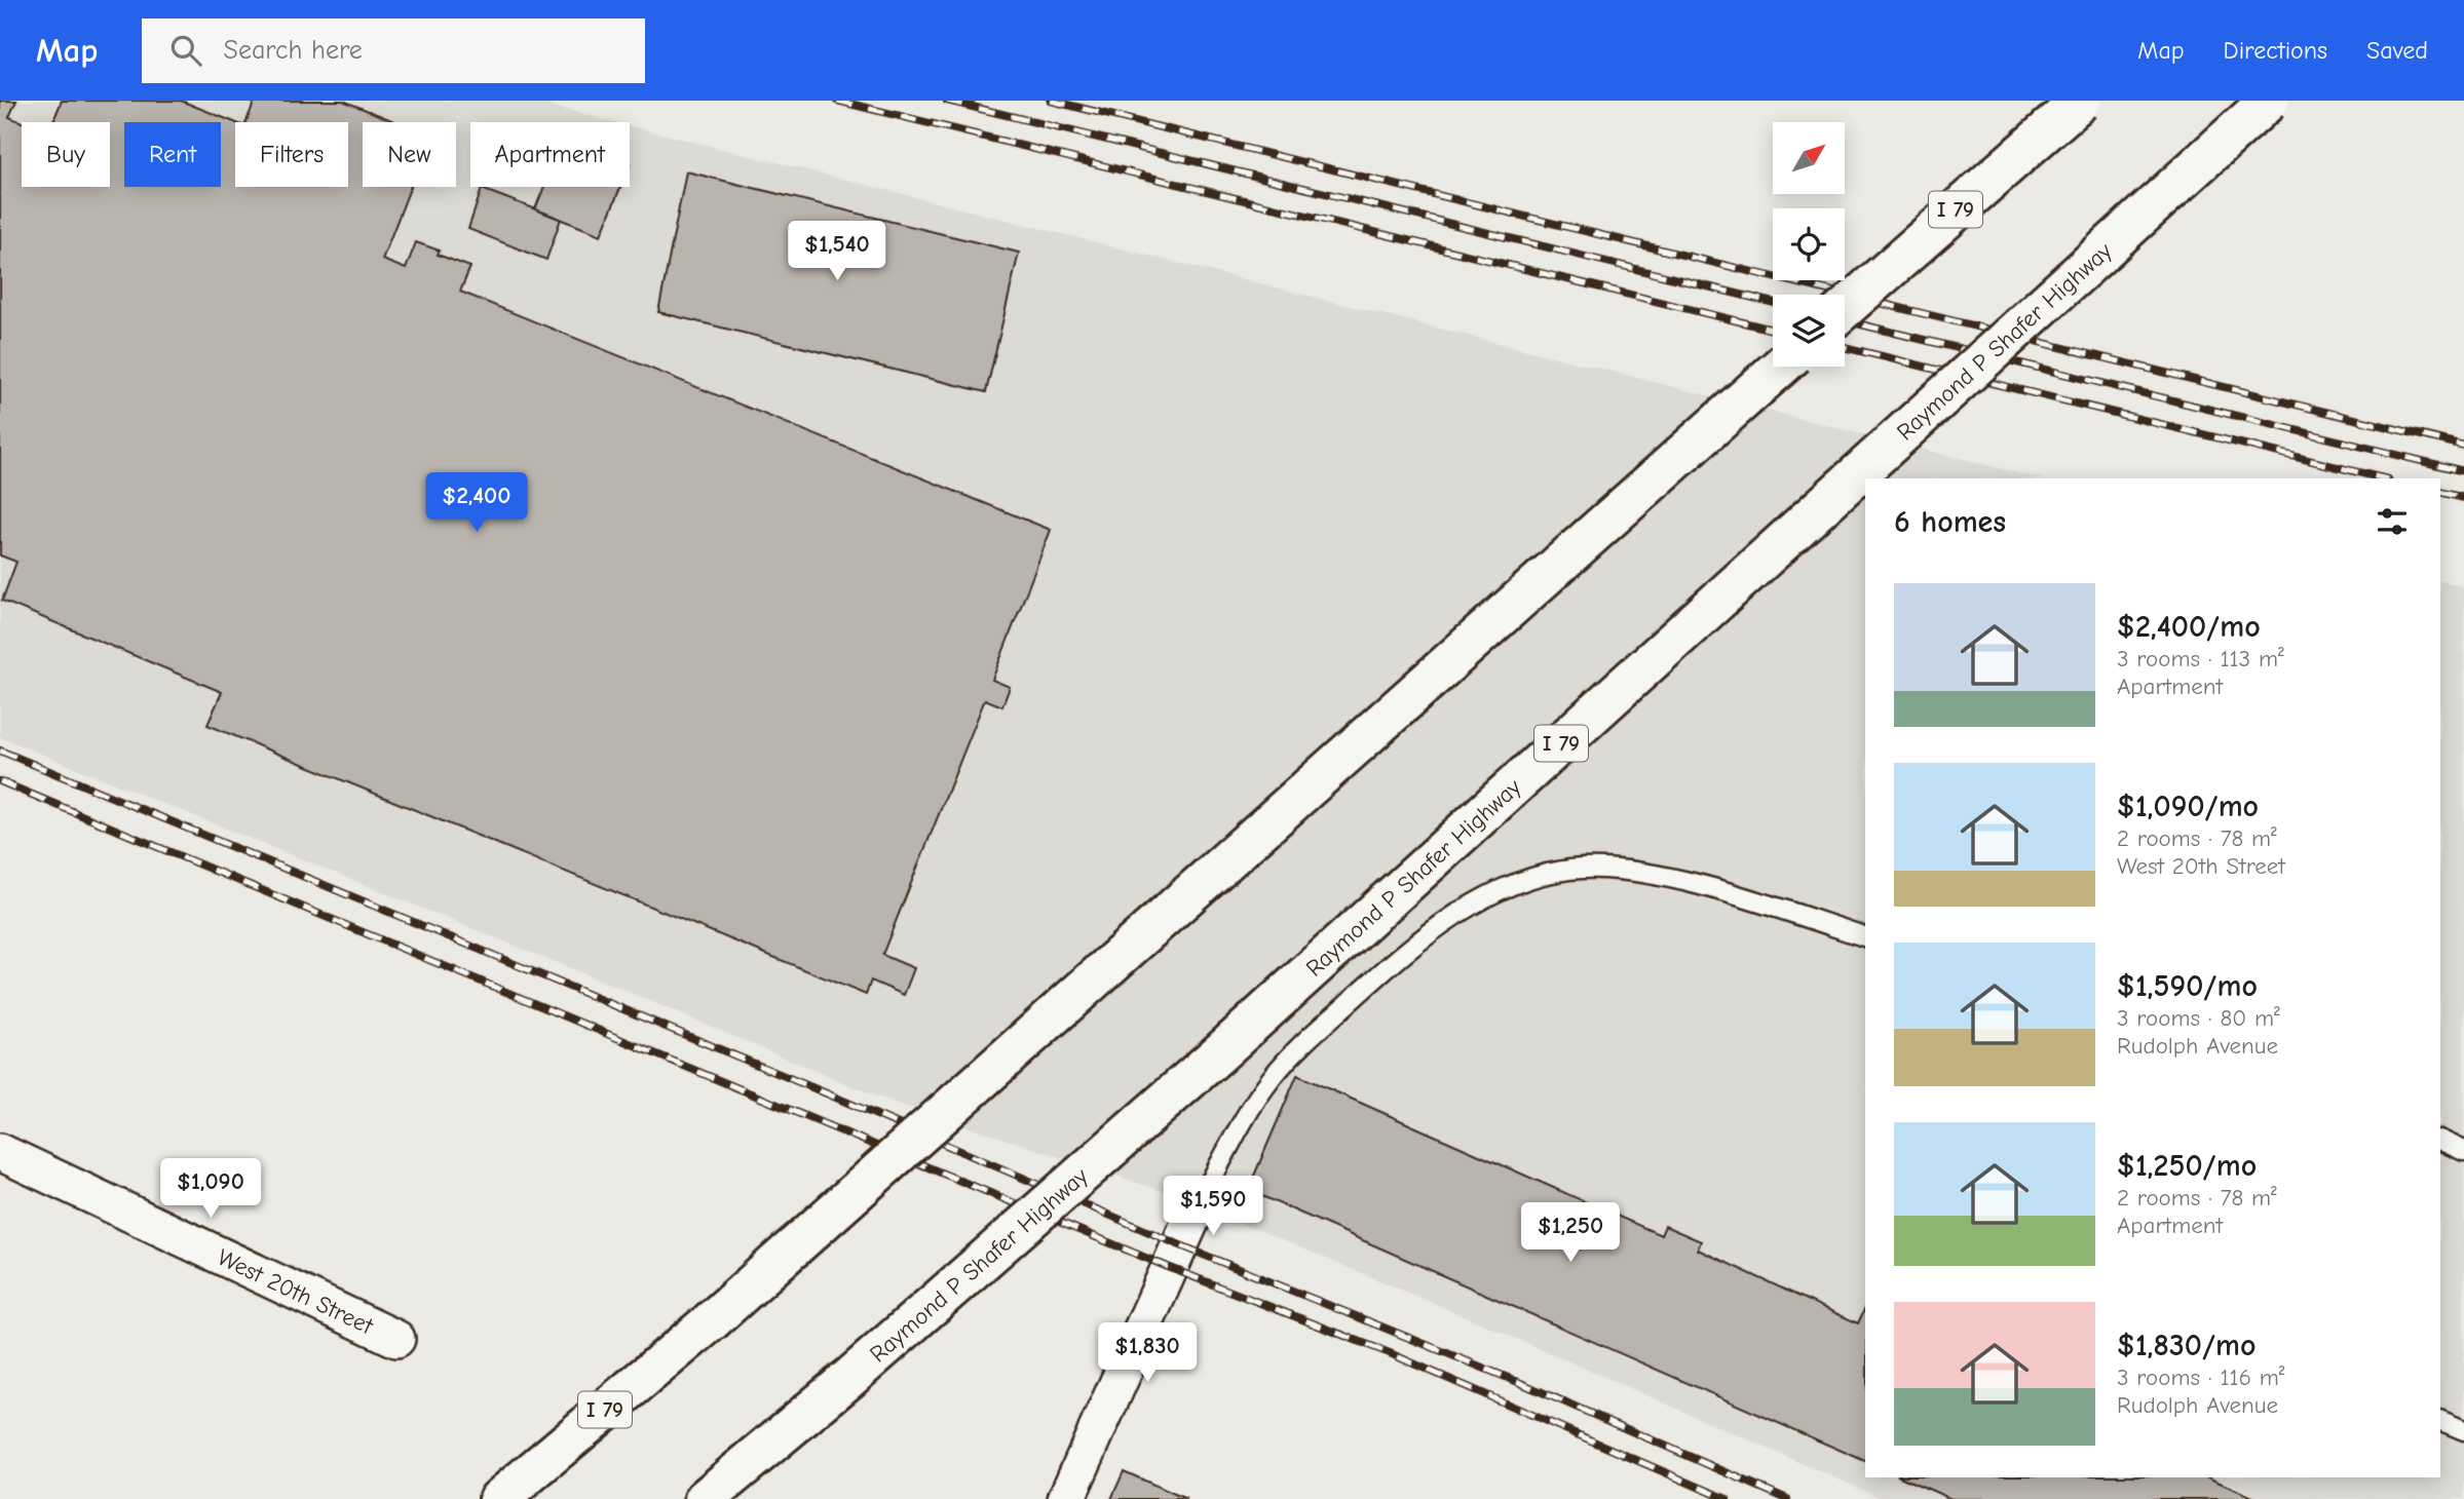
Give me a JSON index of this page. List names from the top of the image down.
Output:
{
  "streets": {
    "highway": ["I 79", "Raymond P Shafer Highway"],
    "street": ["West 20th Street"]
  },
  "north": "top right",
  "page": {
    "header": "Map",
    "search": "Search here",
    "nav": ["Map", "Directions", "Saved"],
    "chip": [
      "Buy",
      "Rent",
      "Filters",
      "New",
      "Apartment"
    ],
    "price": [
      "$1,540",
      "$2,400",
      "$1,090",
      "$1,590",
      "$1,250",
      "$1,830"
    ],
    "heading": "6 homes",
    "list": [
      {
        "name": "$2,400/mo",
        "note": "3 rooms · 113 m² · Apartment"
      },
      {
        "name": "$1,090/mo",
        "note": "2 rooms · 78 m² · West 20th Street"
      },
      {
        "name": "$1,590/mo",
        "note": "3 rooms · 80 m² · Rudolph Avenue"
      },
      {
        "name": "$1,250/mo",
        "note": "2 rooms · 78 m² · Apartment"
      },
      {
        "name": "$1,830/mo",
        "note": "3 rooms · 116 m² · Rudolph Avenue"
      }
    ]
  }
}
